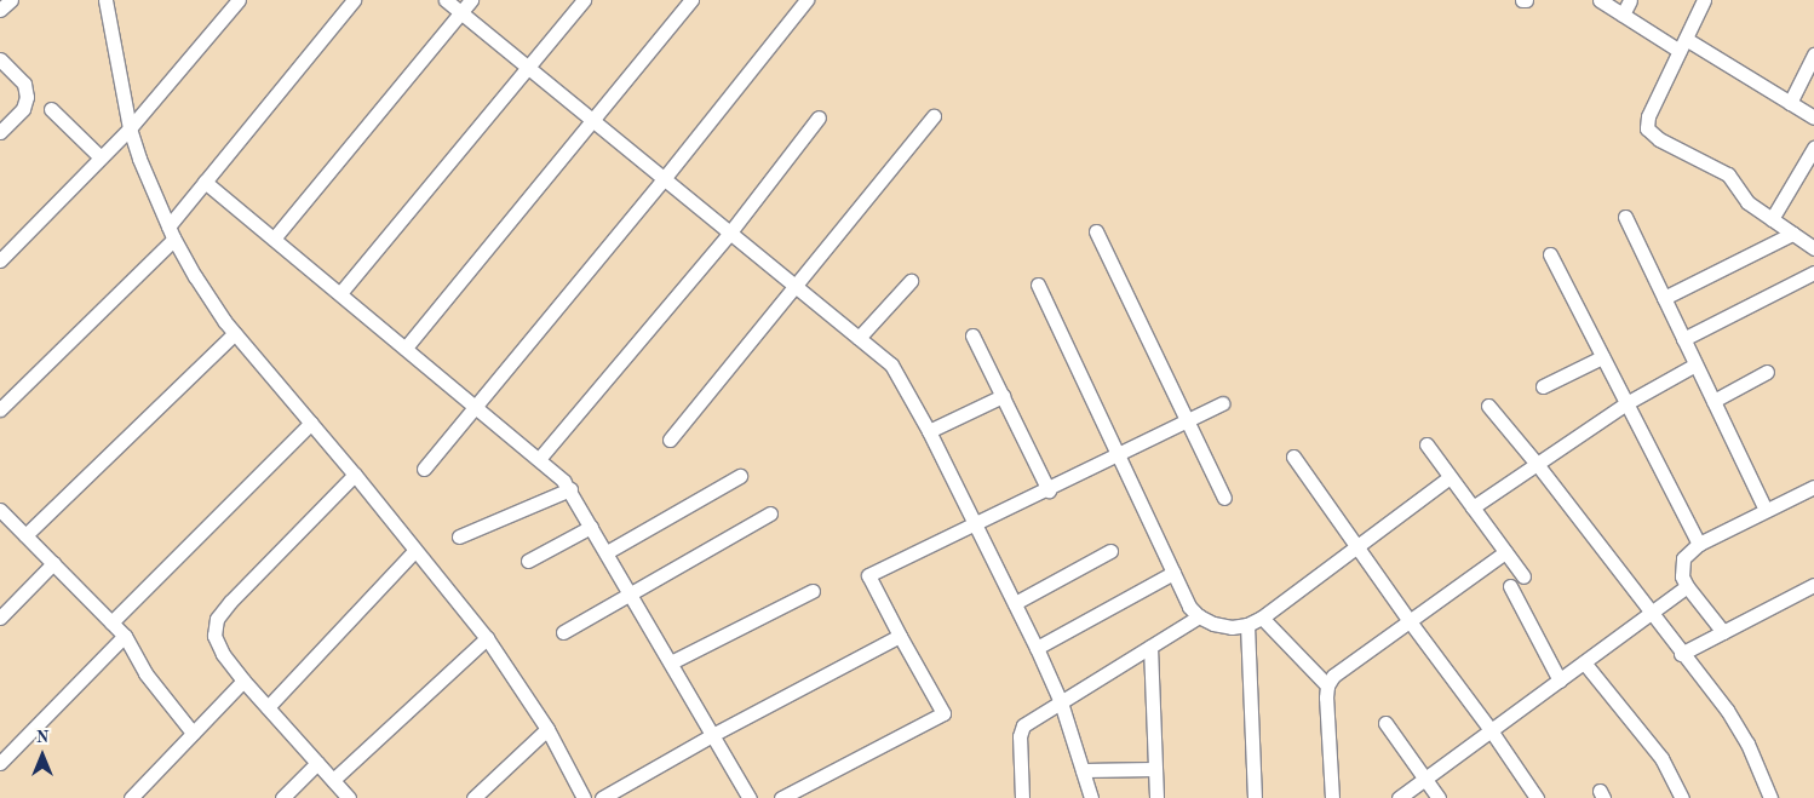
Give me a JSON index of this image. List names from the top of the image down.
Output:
{
  "north": "top"
}
